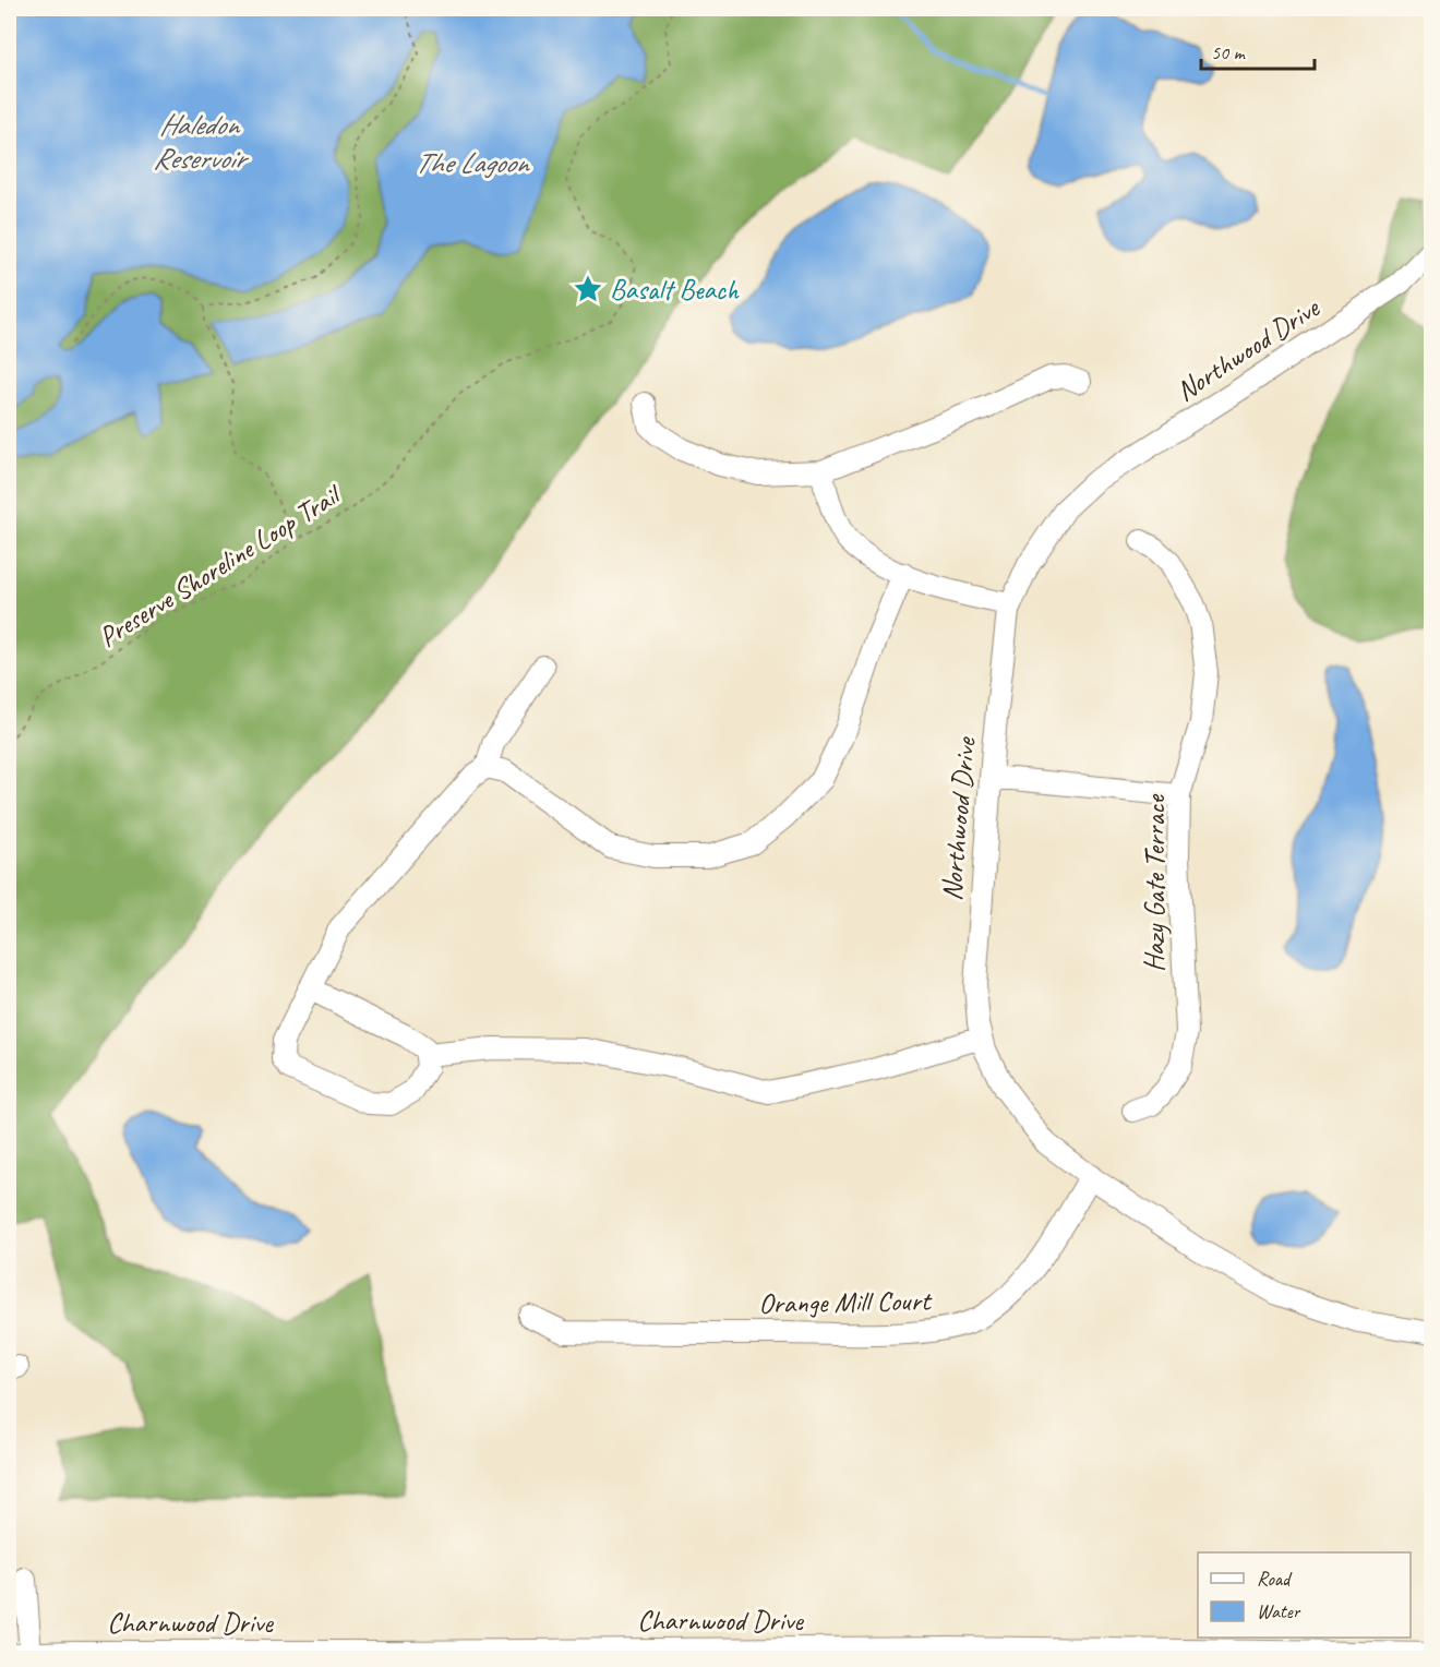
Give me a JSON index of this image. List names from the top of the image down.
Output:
{
  "streets": {
    "street": [
      "Northwood Drive",
      "Hazy Gate Terrace",
      "Orange Mill Court",
      "Charnwood Drive"
    ],
    "path": ["Preserve Shoreline Loop Trail"]
  },
  "crossings": [
    ["Northwood Drive", "Orange Mill Court"]
  ],
  "water": ["Haledon Reservoir", "The Lagoon"],
  "places": {
    "place": ["Basalt Beach"]
  },
  "legend": ["Road", "Water"],
  "scale_bar": "50 m"
}
